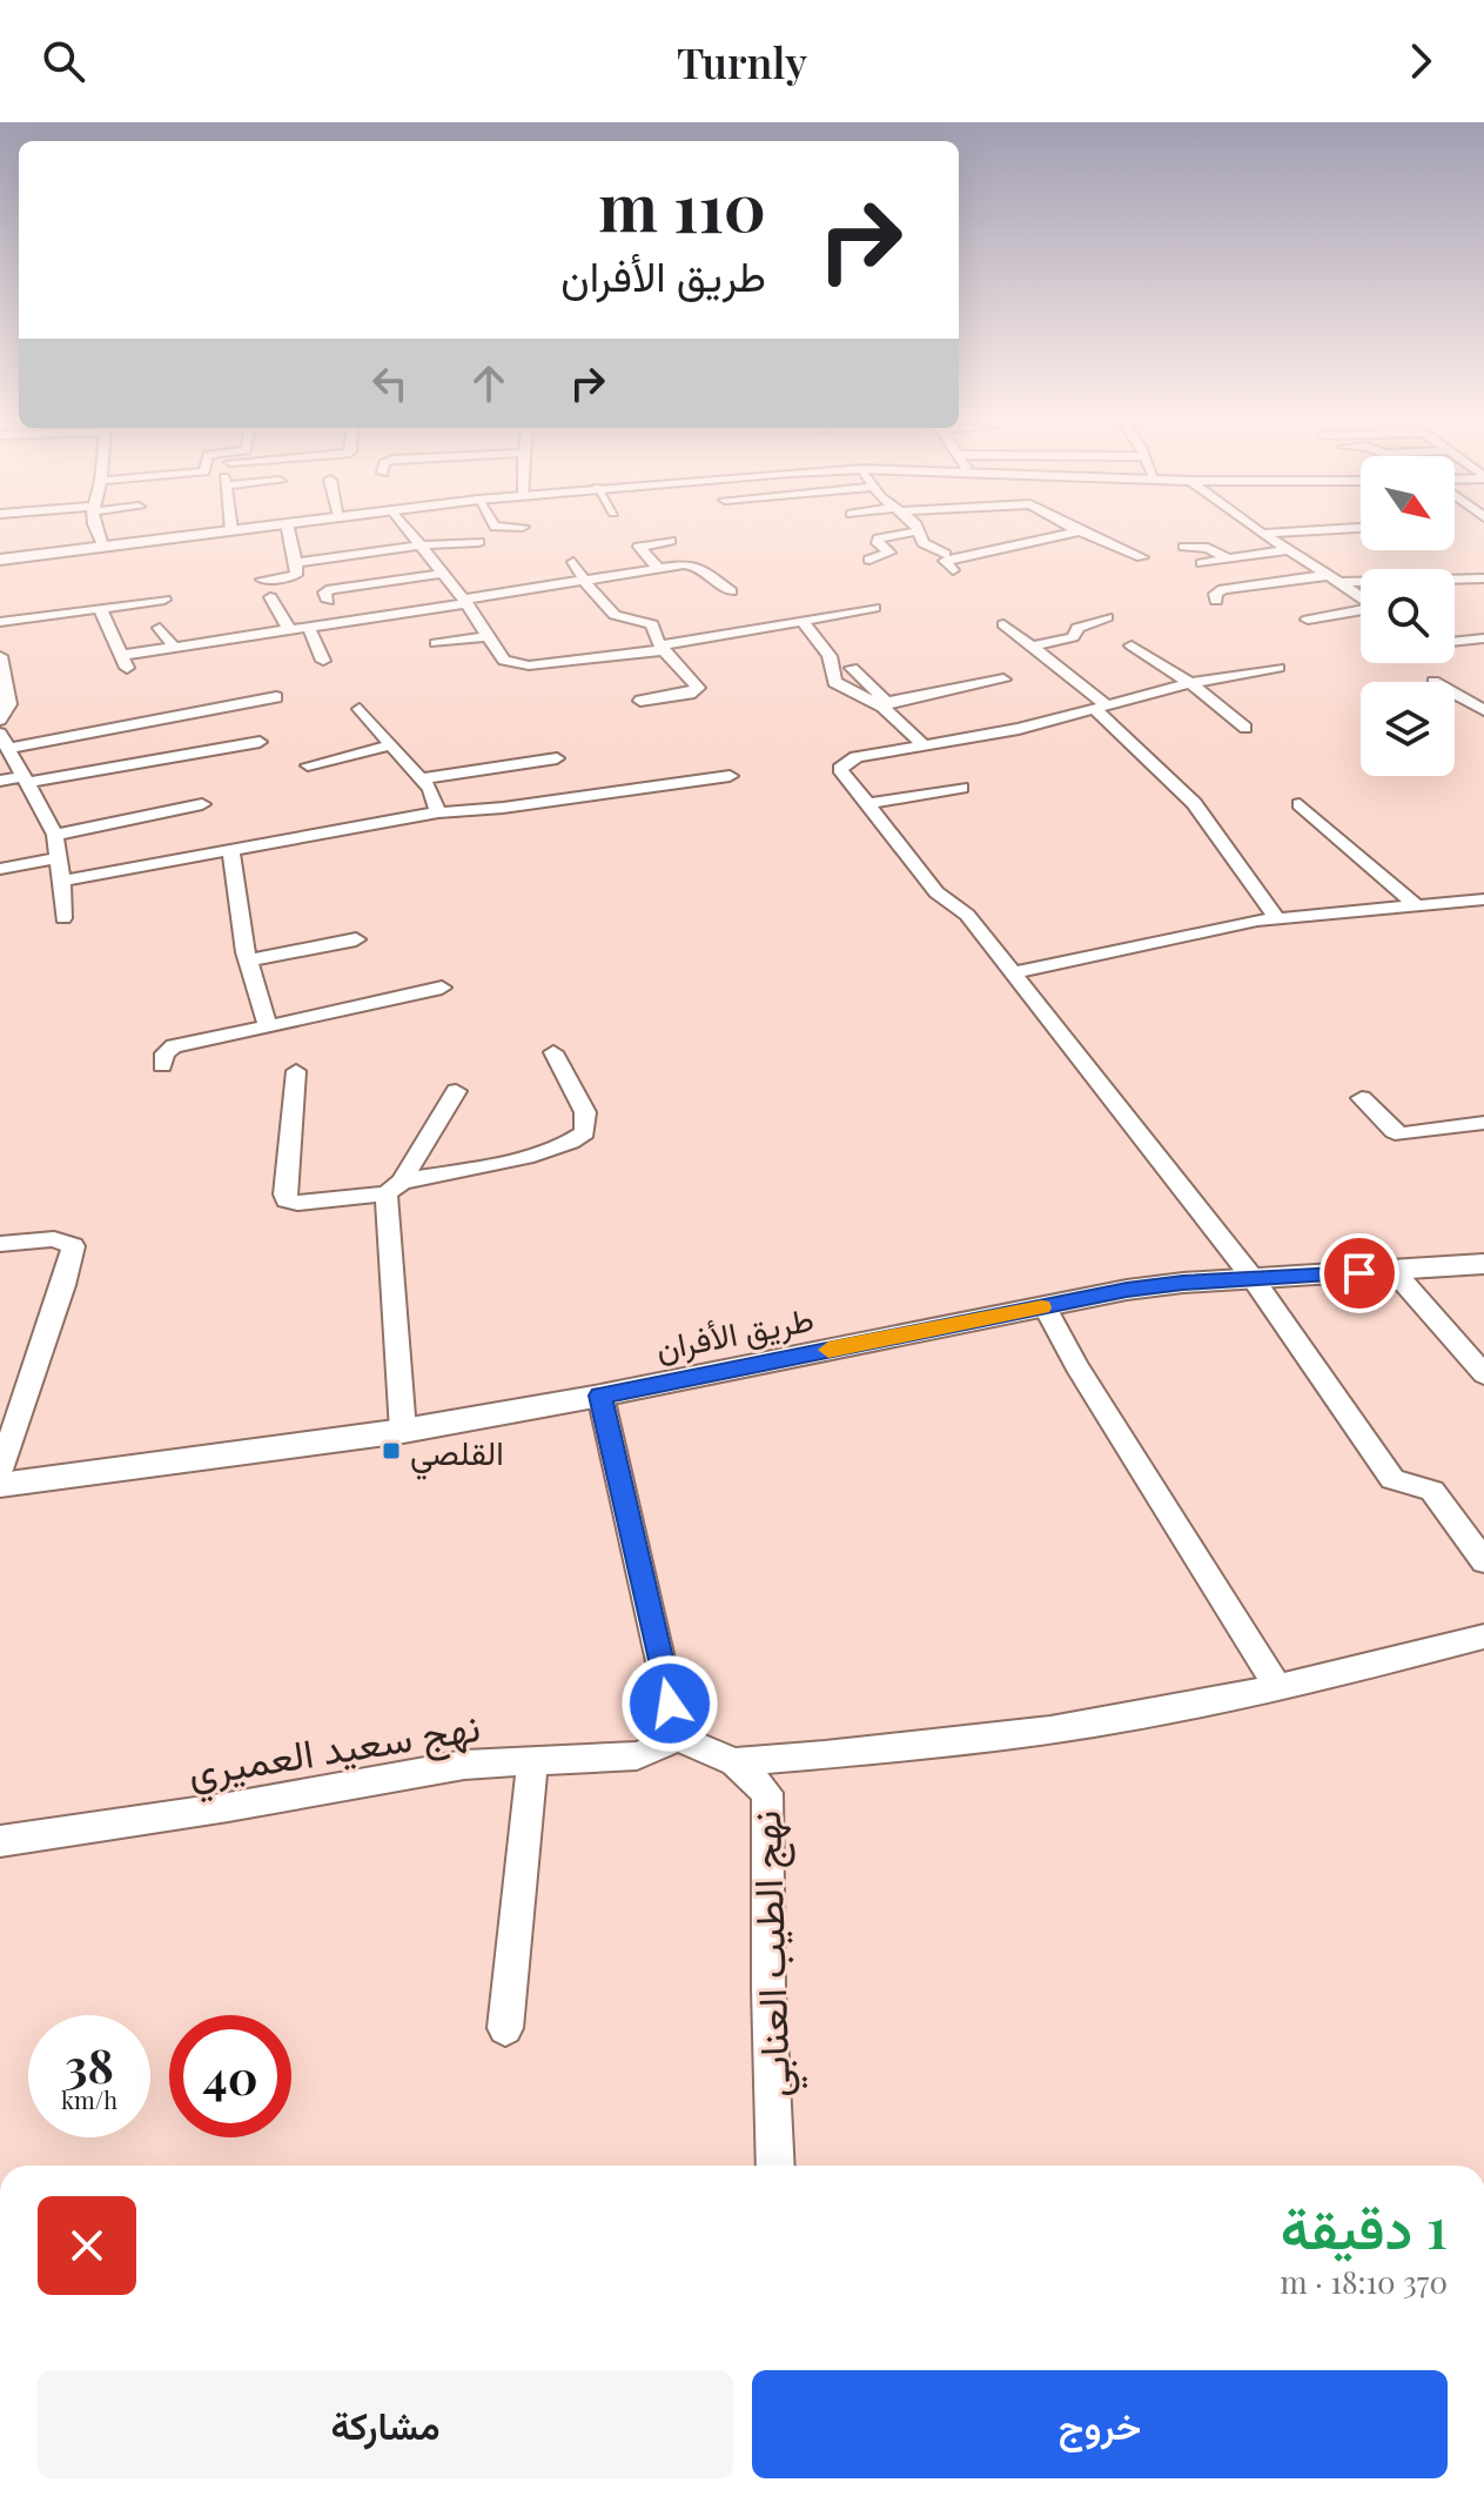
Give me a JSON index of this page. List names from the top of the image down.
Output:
{
  "streets": {
    "main road": ["طريق الأفران"],
    "street": ["نهج سعيد العميري", "نهج الطيب العنابي"]
  },
  "crossings": [
    ["نهج سعيد العميري", "نهج الطيب العنابي"]
  ],
  "places": {
    "transit": ["القلصي"]
  },
  "north": "bottom right",
  "page": {
    "header": "Turnly",
    "turn": ["110 m", "طريق الأفران"],
    "speed": "38 km/h",
    "limit": "40",
    "heading": ["1 دقيقة", "370 m · 18:10"],
    "buttons": ["خروج", "مشاركة"]
  }
}
